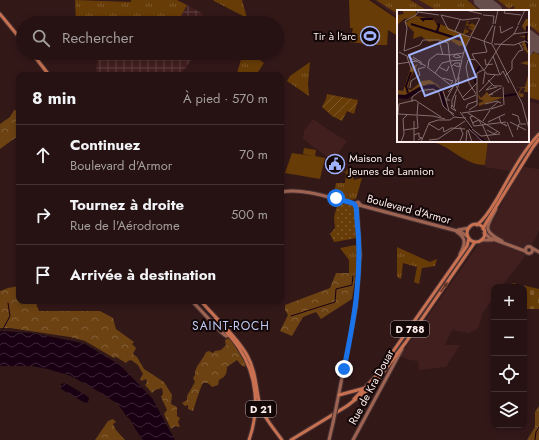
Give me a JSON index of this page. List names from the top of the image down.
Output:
{
  "streets": {
    "main road": [
      "Boulevard d'Armor",
      "D 788",
      "Rue de Kra Douar",
      "D 21"
    ]
  },
  "crossings": [
    ["Boulevard d'Armor", "D 788"],
    ["D 788", "Rue de Kra Douar"]
  ],
  "districts": ["SAINT-ROCH"],
  "places": {
    "sports": ["Tir à l'arc"],
    "public building": ["Maison des Jeunes de Lannion"]
  },
  "page": {
    "search": "Rechercher",
    "heading": ["8 min", "À pied · 570 m"],
    "list": [
      ["Continuez", "Boulevard d'Armor", "70 m"],
      ["Tournez à droite", "Rue de l'Aérodrome", "500 m"],
      "Arrivée à destination"
    ],
    "map_buttons": ["+", "−"]
  }
}
